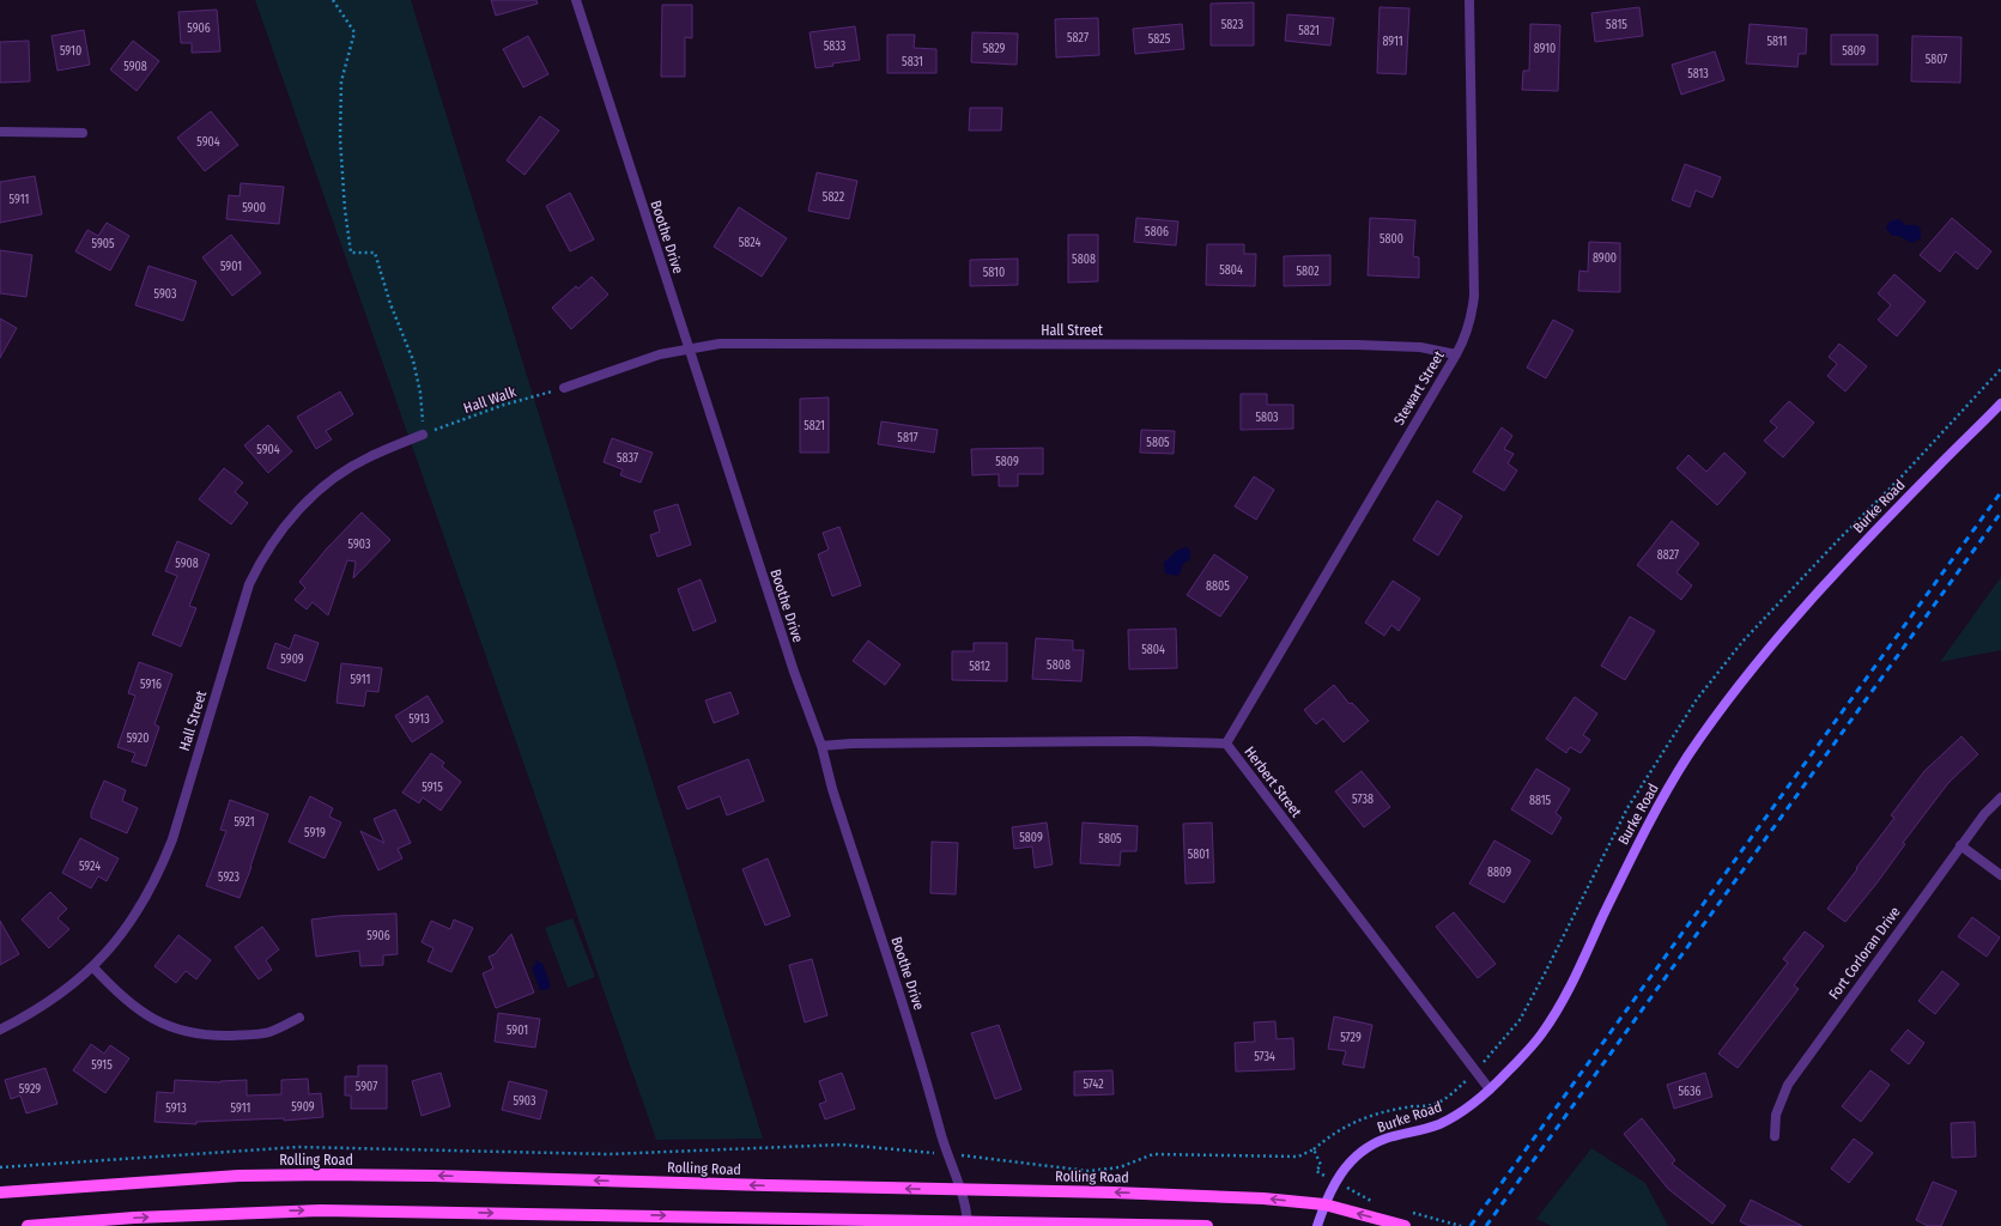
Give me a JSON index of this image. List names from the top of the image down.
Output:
{
  "streets": {
    "main road": ["Rolling Road"],
    "street": [
      "Boothe Drive",
      "Hall Street",
      "Stewart Street",
      "Burke Road",
      "Herbert Street",
      "Fort Corloran Drive"
    ],
    "path": ["Hall Walk"]
  },
  "crossings": [
    ["Boothe Drive", "Hall Street"],
    ["Boothe Drive", "Herbert Street"],
    ["Boothe Drive", "Rolling Road"],
    ["Hall Street", "Stewart Street"],
    ["Hall Street", "Hall Walk"],
    ["Stewart Street", "Herbert Street"],
    ["Burke Road", "Herbert Street"],
    ["Burke Road", "Rolling Road"]
  ],
  "house_numbers": [
    "5823",
    "5815",
    "5906",
    "5821",
    "5827",
    "5825",
    "8911",
    "5811",
    "5833",
    "5829",
    "8910",
    "5910",
    "5809",
    "5807",
    "5831",
    "5908",
    "5813",
    "5904",
    "5822",
    "5911",
    "5900",
    "5806",
    "5800",
    "5824",
    "5905",
    "8900",
    "5808",
    "5901",
    "5804",
    "5802",
    "5810",
    "5903",
    "5803",
    "5821",
    "5817",
    "5805",
    "5904",
    "5837",
    "5809",
    "5903",
    "8827",
    "5908",
    "8805",
    "5804",
    "5909",
    "5808",
    "5812",
    "5911",
    "5916",
    "5913",
    "5920",
    "5915",
    "5738",
    "8815",
    "5921",
    "5919",
    "5809",
    "5805",
    "5801",
    "5924",
    "8809",
    "5923",
    "5906",
    "5901",
    "5729",
    "5734",
    "5915",
    "5742",
    "5907",
    "5929",
    "5636",
    "5903",
    "5909",
    "5913",
    "5911"
  ]
}
